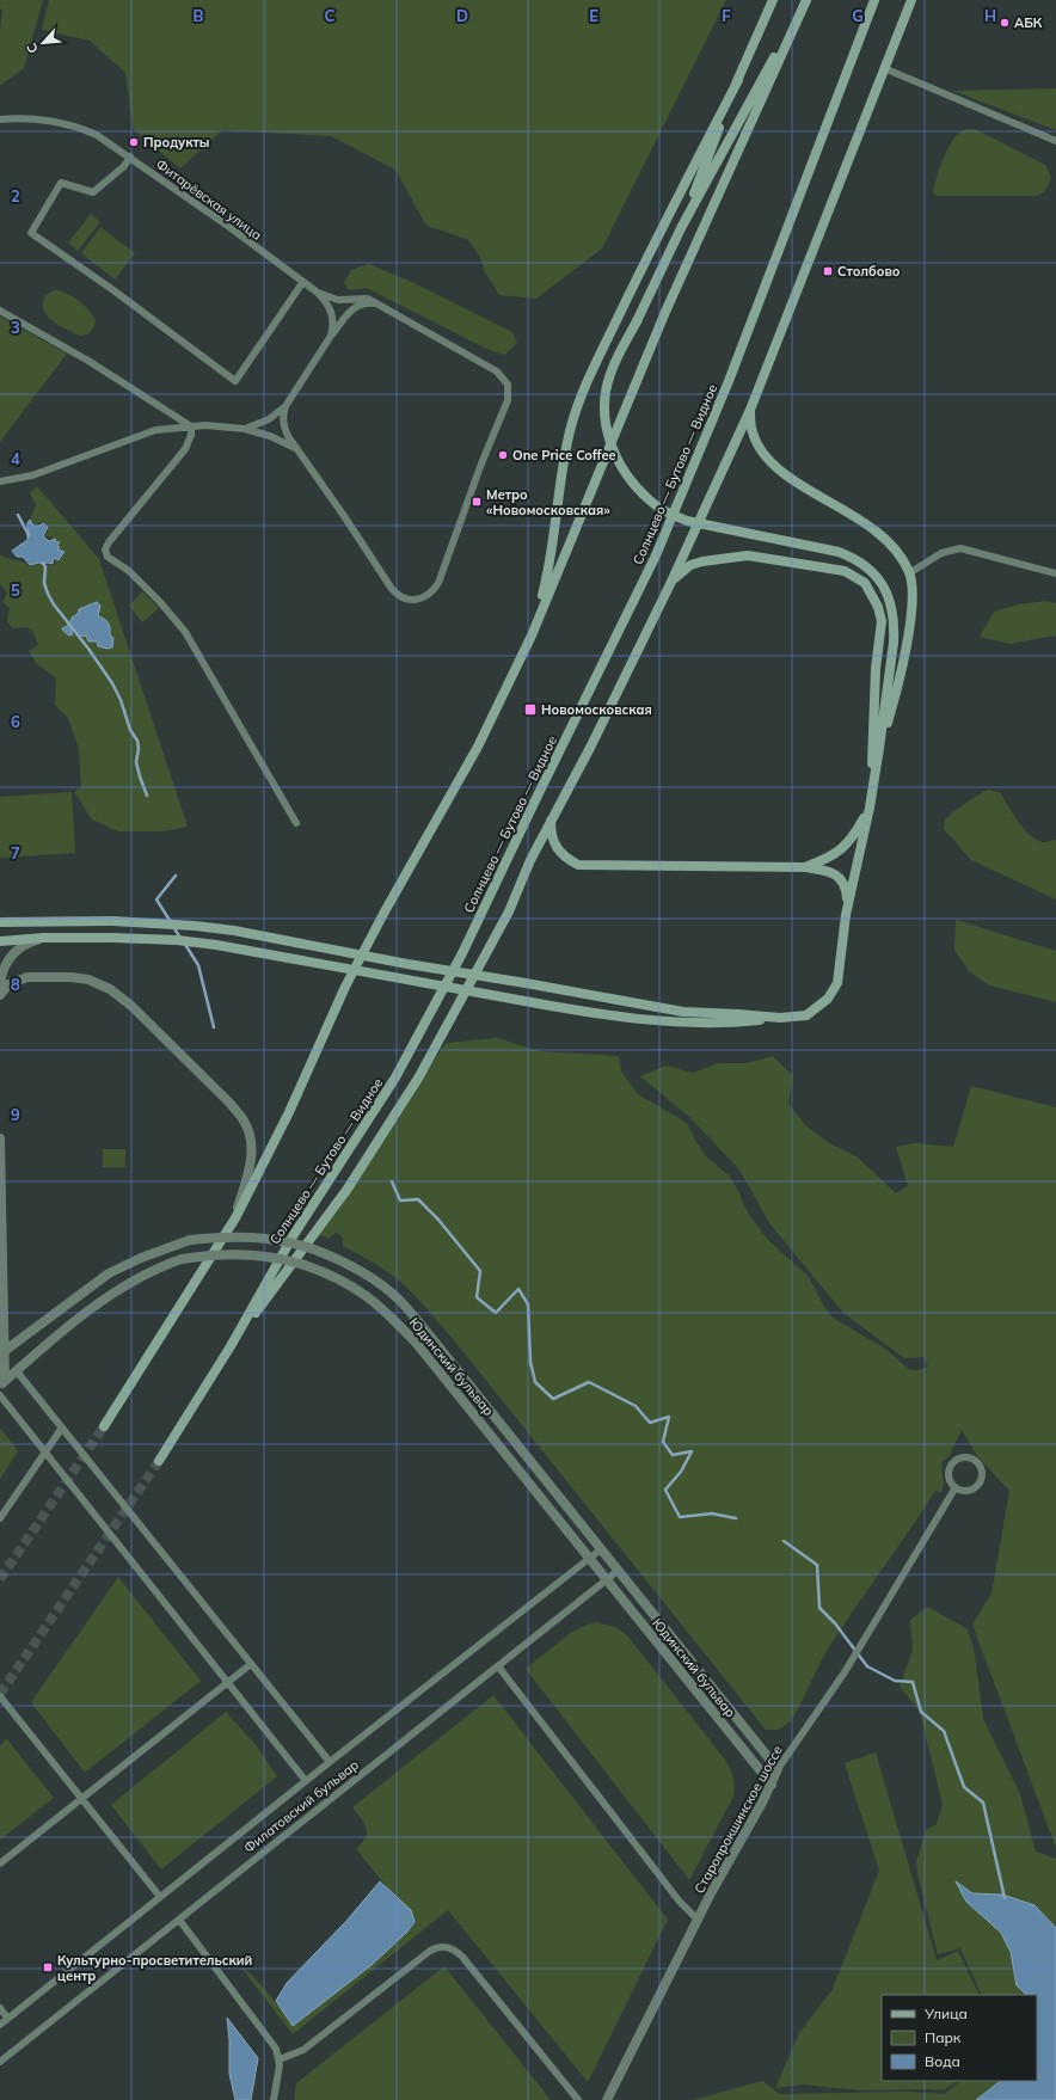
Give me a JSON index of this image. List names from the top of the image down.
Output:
{
  "streets": {
    "main road": ["Солнцево — Бутово — Видное"],
    "street": [
      "Фитарёвская улица",
      "Юдинский бульвар",
      "Филатовский бульвар",
      "Старопрокшинское шоссе"
    ]
  },
  "crossings": [
    ["Юдинский бульвар", "Филатовский бульвар"],
    ["Юдинский бульвар", "Старопрокшинское шоссе"]
  ],
  "places": {
    "other": ["АБК", "Продукты", "One Price Coffee"],
    "transit": [
      "Столбово",
      "Метро «Новомосковская»",
      "Новомосковская",
      "Культурно-просветительский центр"
    ]
  },
  "legend": ["Улица", "Парк", "Вода"],
  "north": "bottom left",
  "grid": {
    "columns": [
      "B",
      "C",
      "D",
      "E",
      "F",
      "G",
      "H"
    ],
    "rows": [
      "2",
      "3",
      "4",
      "5",
      "6",
      "7",
      "8",
      "9"
    ]
  }
}
